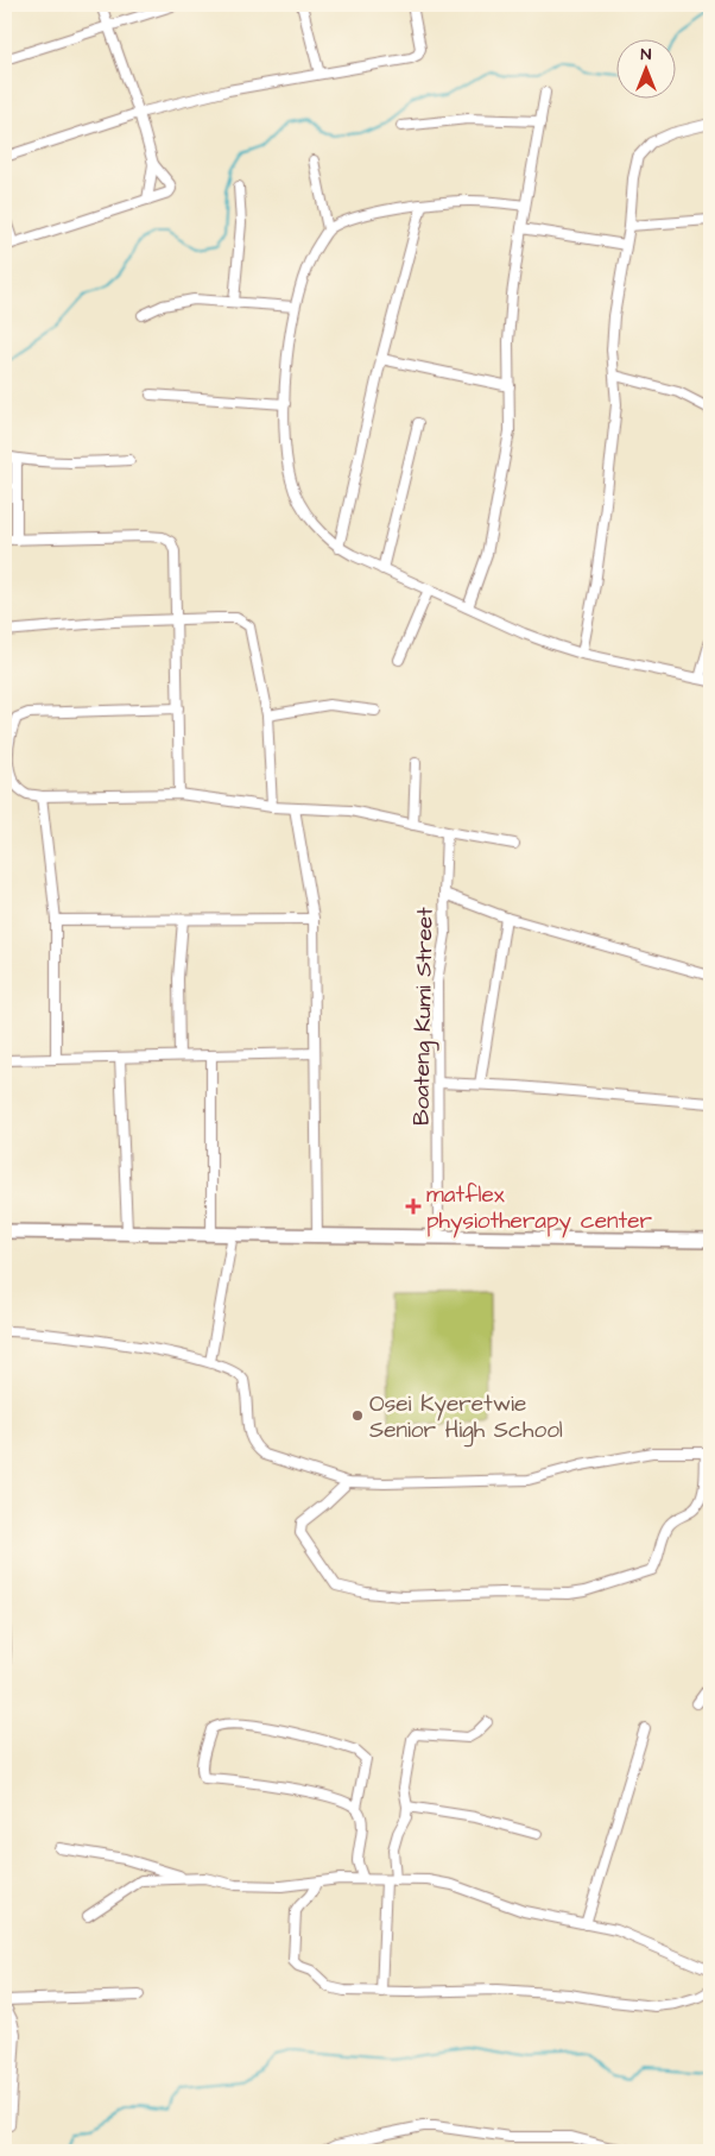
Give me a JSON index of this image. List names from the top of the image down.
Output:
{
  "streets": {
    "street": ["Boateng Kumi Street"]
  },
  "places": {
    "health": ["matflex physiotherapy center"],
    "other": ["Osei Kyeretwie Senior High School"]
  },
  "north": "top"
}
